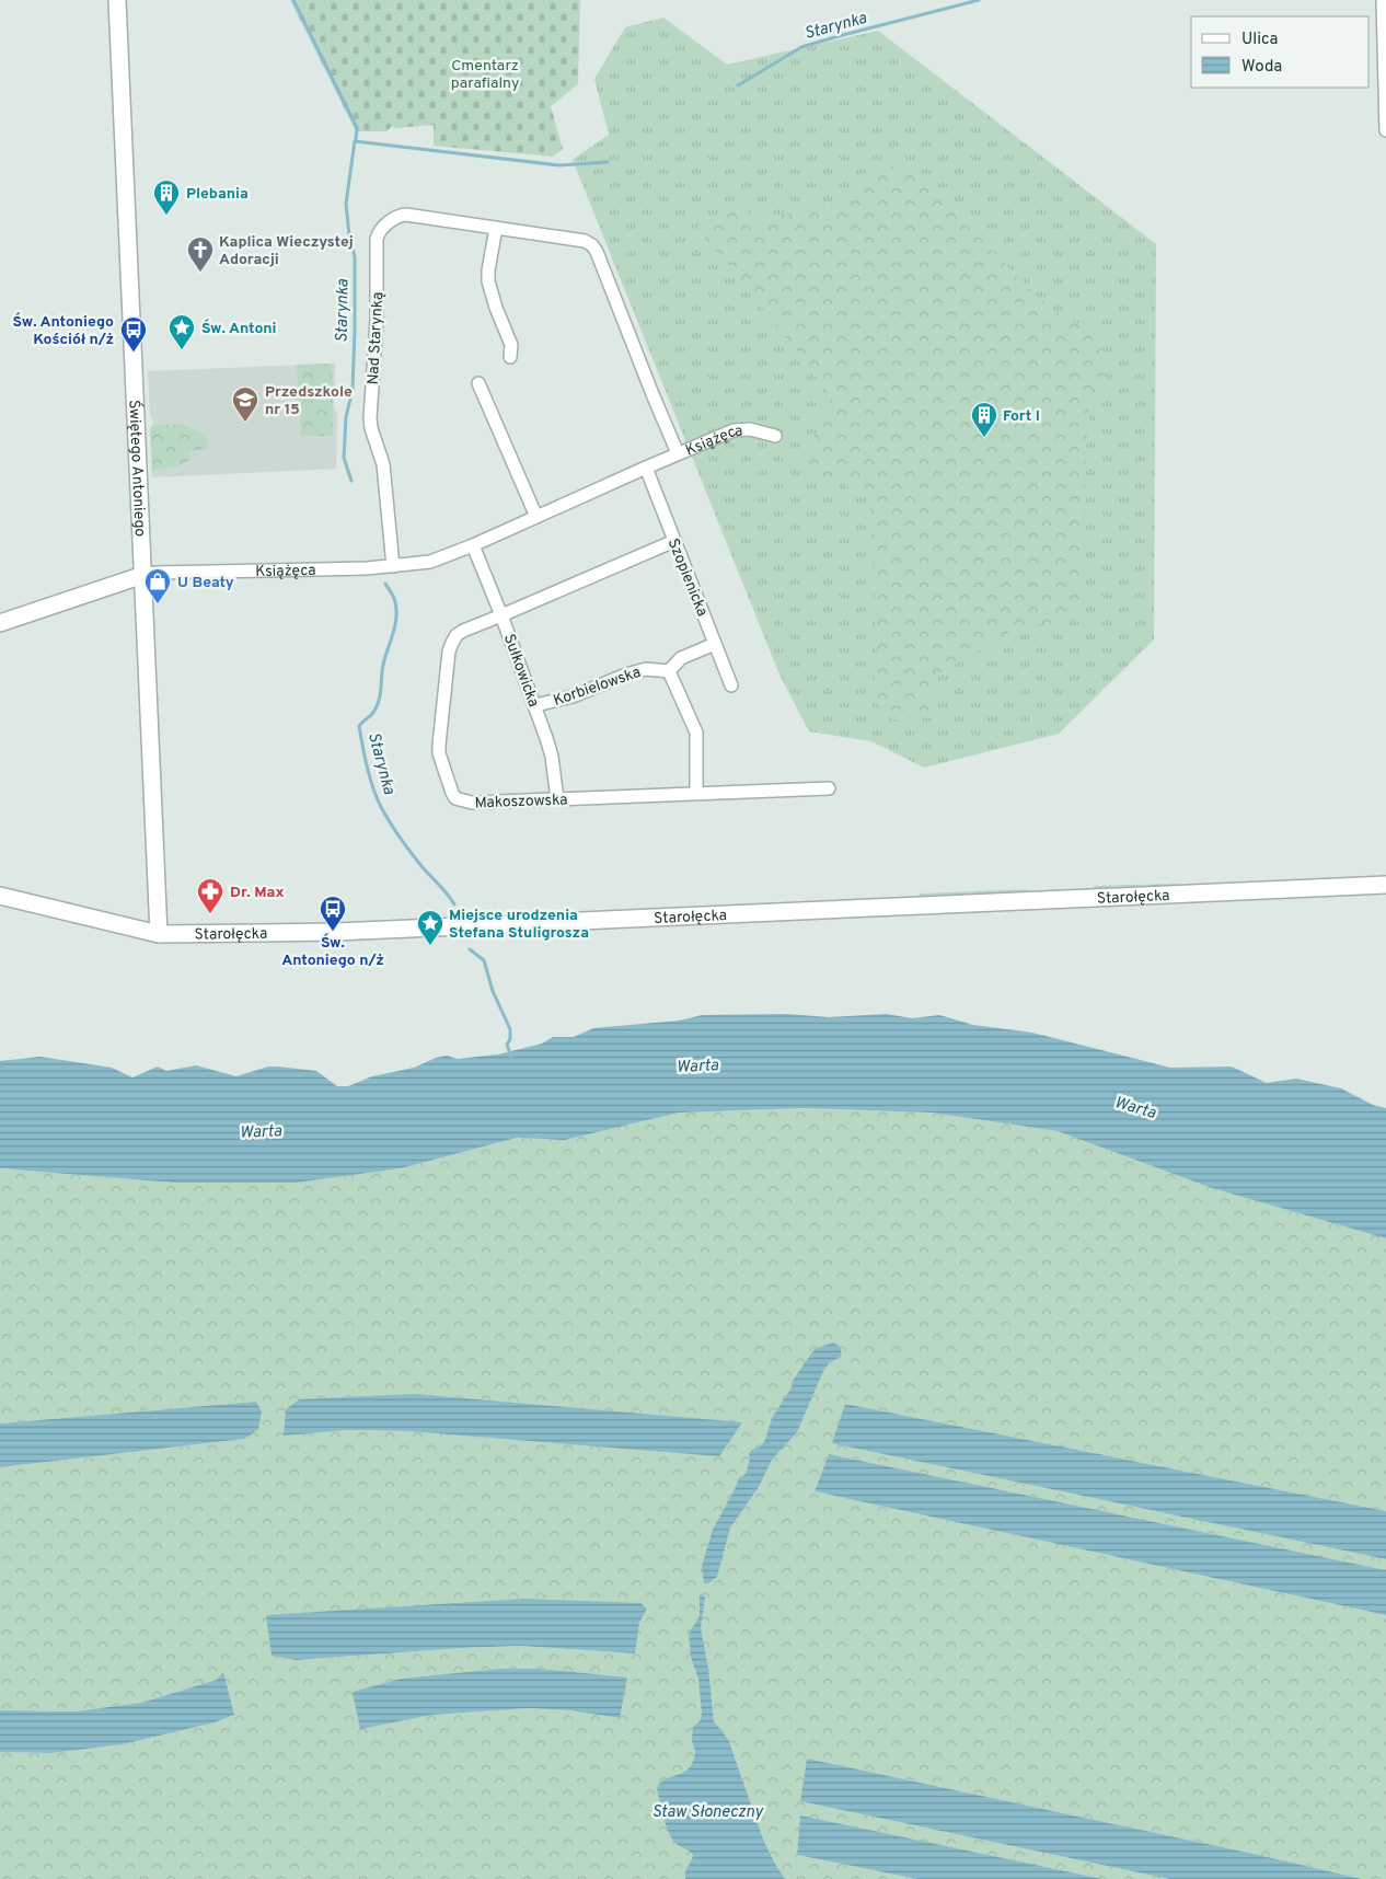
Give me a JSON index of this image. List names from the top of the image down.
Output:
{
  "streets": {
    "street": [
      "Nad Starynką",
      "Książęca",
      "Świętego Antoniego",
      "Szopienicka",
      "Sułkowicka",
      "Korbielowska",
      "Makoszowska",
      "Starołęcka"
    ]
  },
  "crossings": [
    ["Nad Starynką", "Książęca"],
    ["Książęca", "Świętego Antoniego"],
    ["Książęca", "Szopienicka"],
    ["Książęca", "Sułkowicka"],
    ["Świętego Antoniego", "Starołęcka"],
    ["Szopienicka", "Makoszowska"],
    ["Sułkowicka", "Korbielowska"],
    ["Sułkowicka", "Makoszowska"]
  ],
  "water": ["Starynka", "Warta", "Staw Słoneczny"],
  "parks": ["Cmentarz parafialny"],
  "places": {
    "building": ["Plebania", "Fort I"],
    "church": ["Kaplica Wieczystej Adoracji"],
    "place": ["Św. Antoni", "Miejsce urodzenia Stefana Stuligrosza"],
    "bus stop": ["Św. Antoniego Kościół n/ż", "Św. Antoniego n/ż"],
    "school or university": ["Przedszkole nr 15"],
    "shop": ["U Beaty"],
    "pharmacy": ["Dr. Max"]
  },
  "legend": ["Ulica", "Woda"]
}
